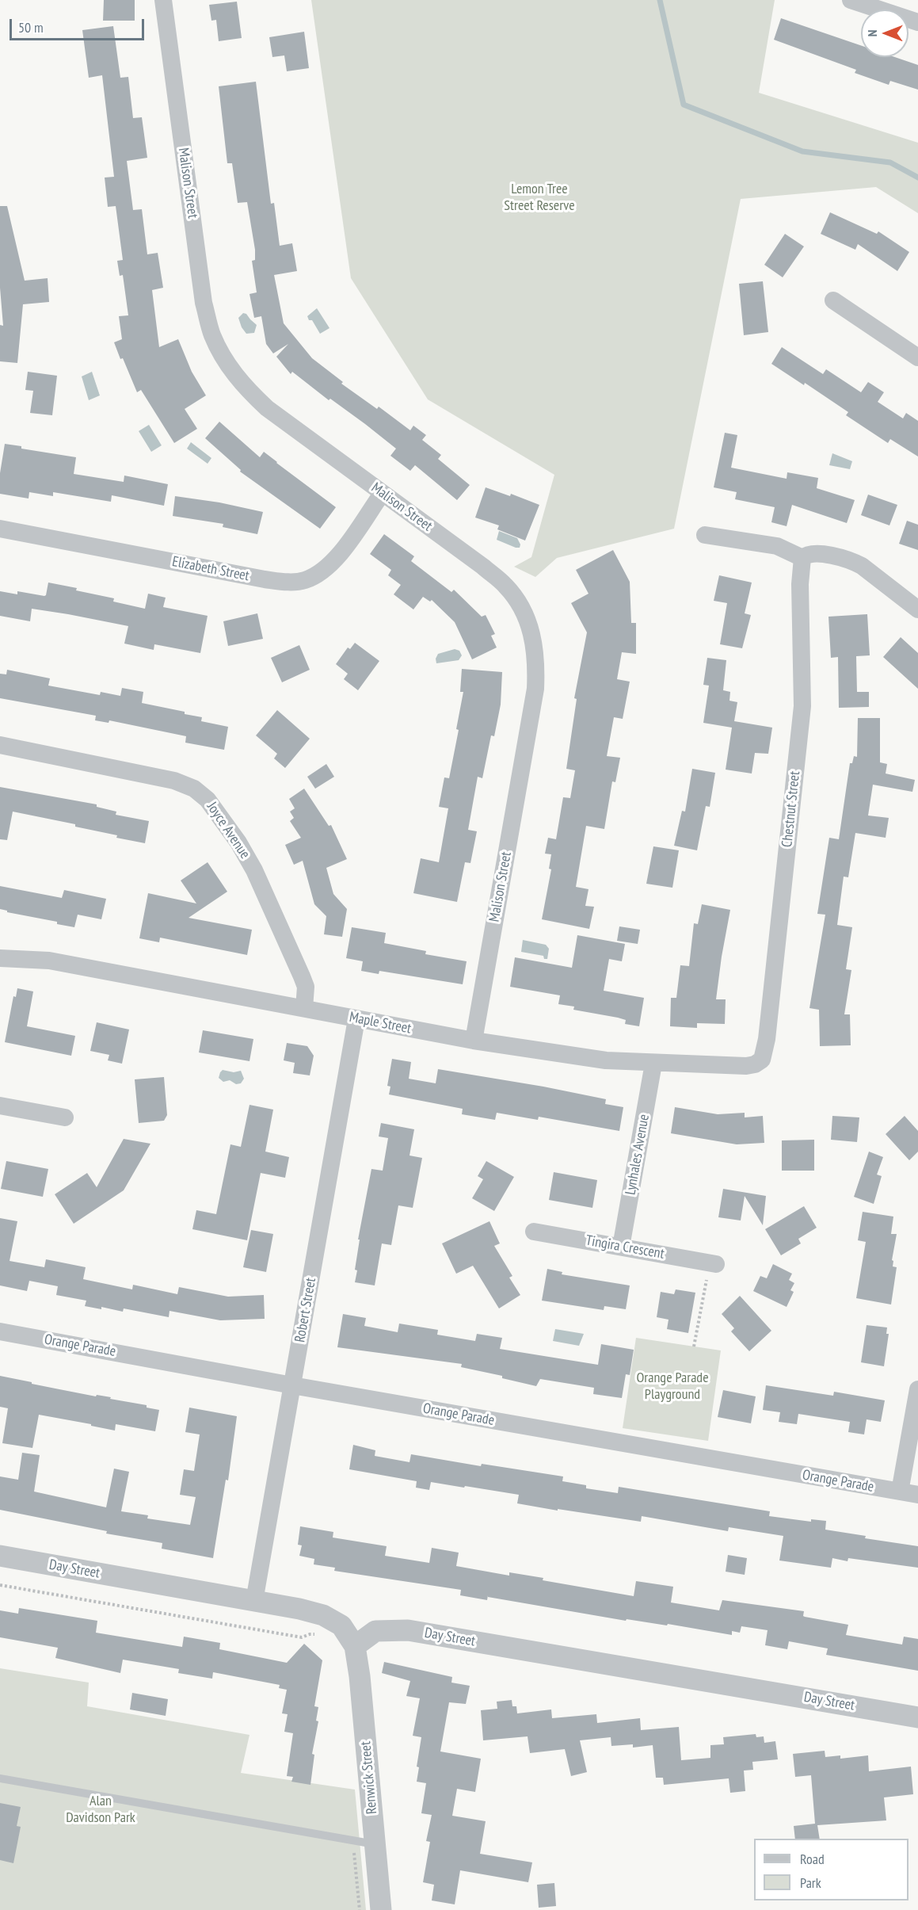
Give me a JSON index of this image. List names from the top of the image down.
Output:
{
  "streets": {
    "street": [
      "Malison Street",
      "Elizabeth Street",
      "Chestnut Street",
      "Joyce Avenue",
      "Maple Street",
      "Lynhales Avenue",
      "Tingira Crescent",
      "Robert Street",
      "Orange Parade",
      "Day Street",
      "Renwick Street"
    ]
  },
  "crossings": [
    ["Malison Street", "Elizabeth Street"],
    ["Malison Street", "Maple Street"],
    ["Chestnut Street", "Maple Street"],
    ["Joyce Avenue", "Maple Street"],
    ["Maple Street", "Lynhales Avenue"],
    ["Maple Street", "Robert Street"],
    ["Lynhales Avenue", "Tingira Crescent"],
    ["Robert Street", "Orange Parade"],
    ["Robert Street", "Day Street"],
    ["Day Street", "Renwick Street"]
  ],
  "parks": ["Lemon Tree Street Reserve", "Orange Parade Playground", "Alan Davidson Park"],
  "legend": ["Road", "Park"],
  "scale_bar": "50 m",
  "north": "left"
}
